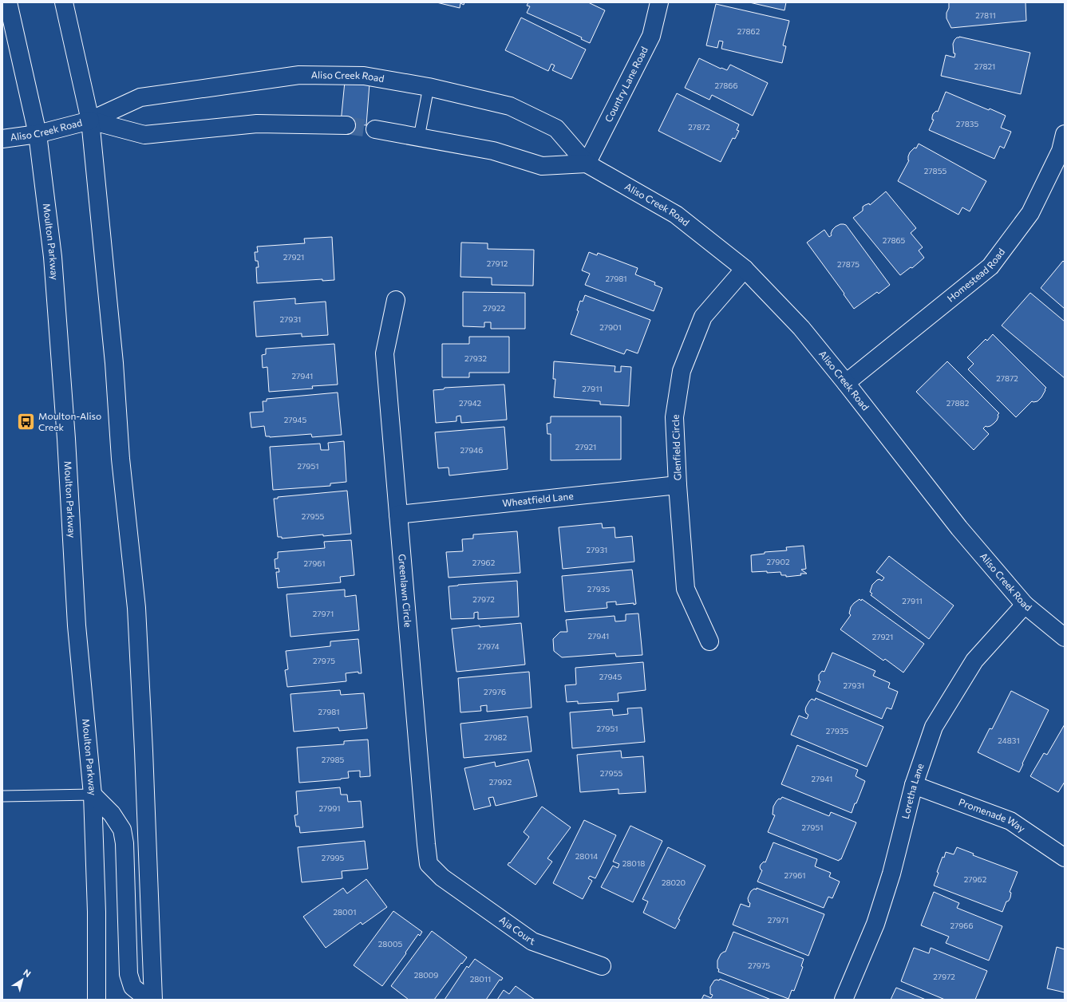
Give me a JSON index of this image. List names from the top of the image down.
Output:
{
  "streets": {
    "street": [
      "Aliso Creek Road",
      "Country Lane Road",
      "Moulton Parkway",
      "Homestead Road",
      "Glenfield Circle",
      "Wheatfield Lane",
      "Greenlawn Circle",
      "Loretha Lane",
      "Promenade Way",
      "Aja Court"
    ]
  },
  "crossings": [
    ["Aliso Creek Road", "Country Lane Road"],
    ["Aliso Creek Road", "Moulton Parkway"],
    ["Aliso Creek Road", "Homestead Road"],
    ["Aliso Creek Road", "Glenfield Circle"],
    ["Aliso Creek Road", "Loretha Lane"],
    ["Glenfield Circle", "Wheatfield Lane"],
    ["Wheatfield Lane", "Greenlawn Circle"],
    ["Greenlawn Circle", "Aja Court"],
    ["Loretha Lane", "Promenade Way"]
  ],
  "places": {
    "bus stop": ["Moulton-Aliso Creek"]
  },
  "house_numbers": [
    "27811",
    "27862",
    "27821",
    "27866",
    "27835",
    "27872",
    "27855",
    "27865",
    "27921",
    "27912",
    "27875",
    "27981",
    "27922",
    "27931",
    "27901",
    "27932",
    "27941",
    "27872",
    "27911",
    "27942",
    "27882",
    "27945",
    "27921",
    "27946",
    "27951",
    "27955",
    "27931",
    "27902",
    "27962",
    "27961",
    "27935",
    "27972",
    "27911",
    "27971",
    "27941",
    "27921",
    "27974",
    "27975",
    "27945",
    "27931",
    "27976",
    "27981",
    "27951",
    "27935",
    "27982",
    "24831",
    "27985",
    "27955",
    "27941",
    "27992",
    "27991",
    "27951",
    "28014",
    "27995",
    "28018",
    "27961",
    "27962",
    "28020",
    "28001",
    "27971",
    "27966",
    "28005",
    "27975",
    "28009",
    "27972",
    "28011"
  ],
  "north": "top right"
}
